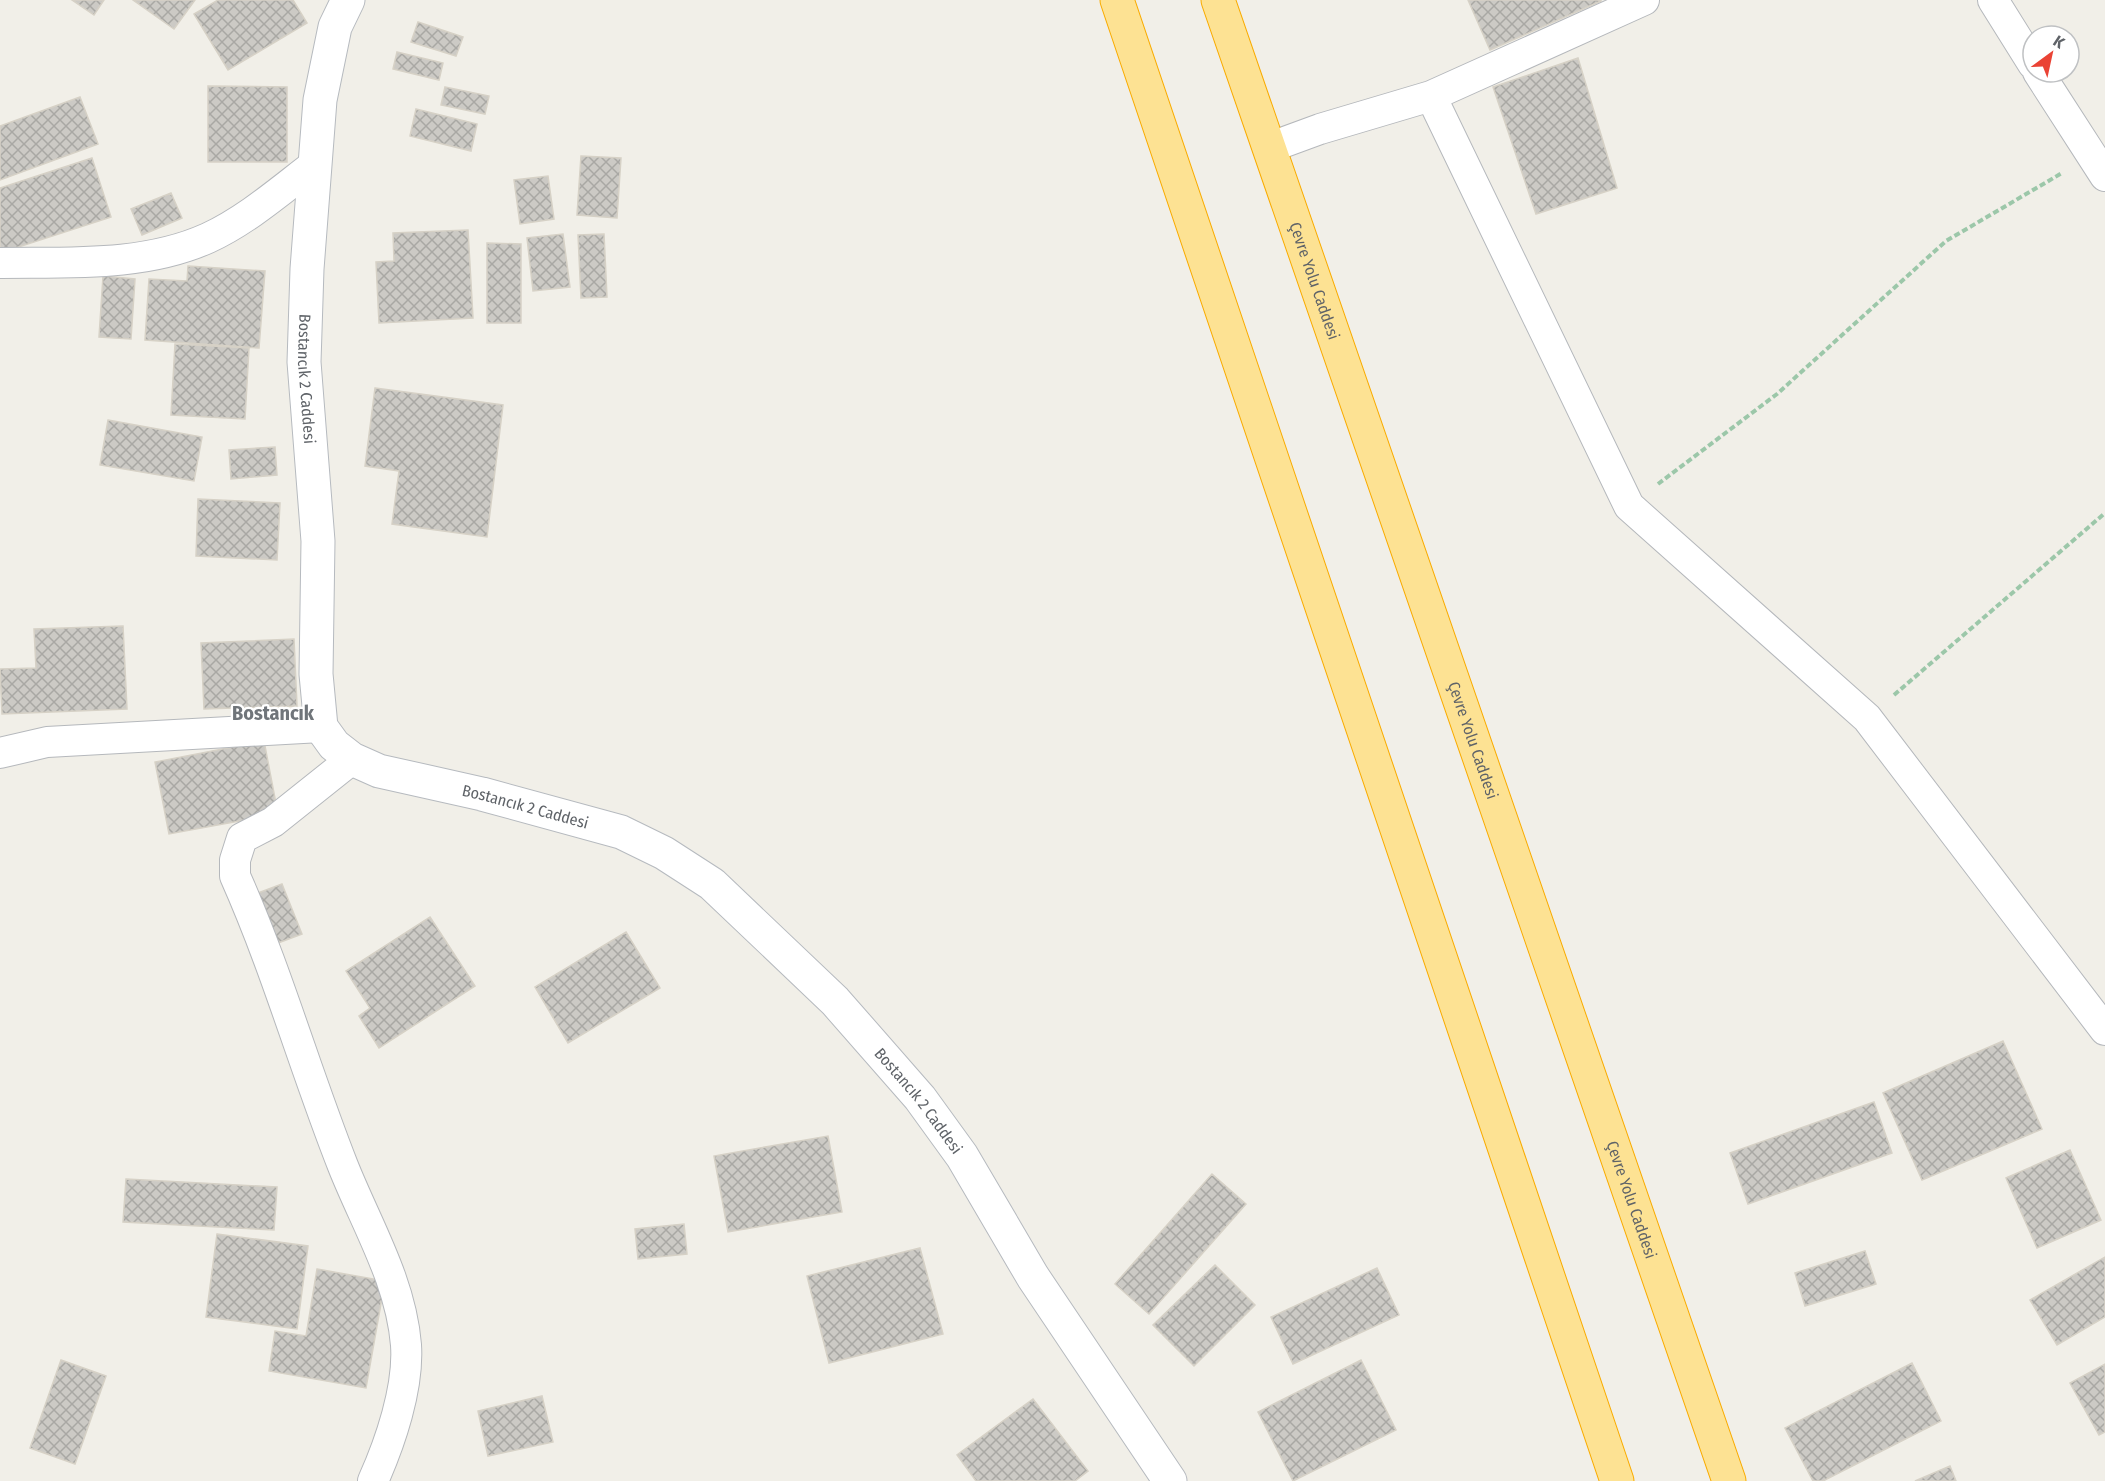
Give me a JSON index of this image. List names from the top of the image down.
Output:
{
  "streets": {
    "highway": ["Çevre Yolu Caddesi"],
    "street": ["Bostancık 2 Caddesi"]
  },
  "districts": ["Bostancık"],
  "north": "top right"
}
